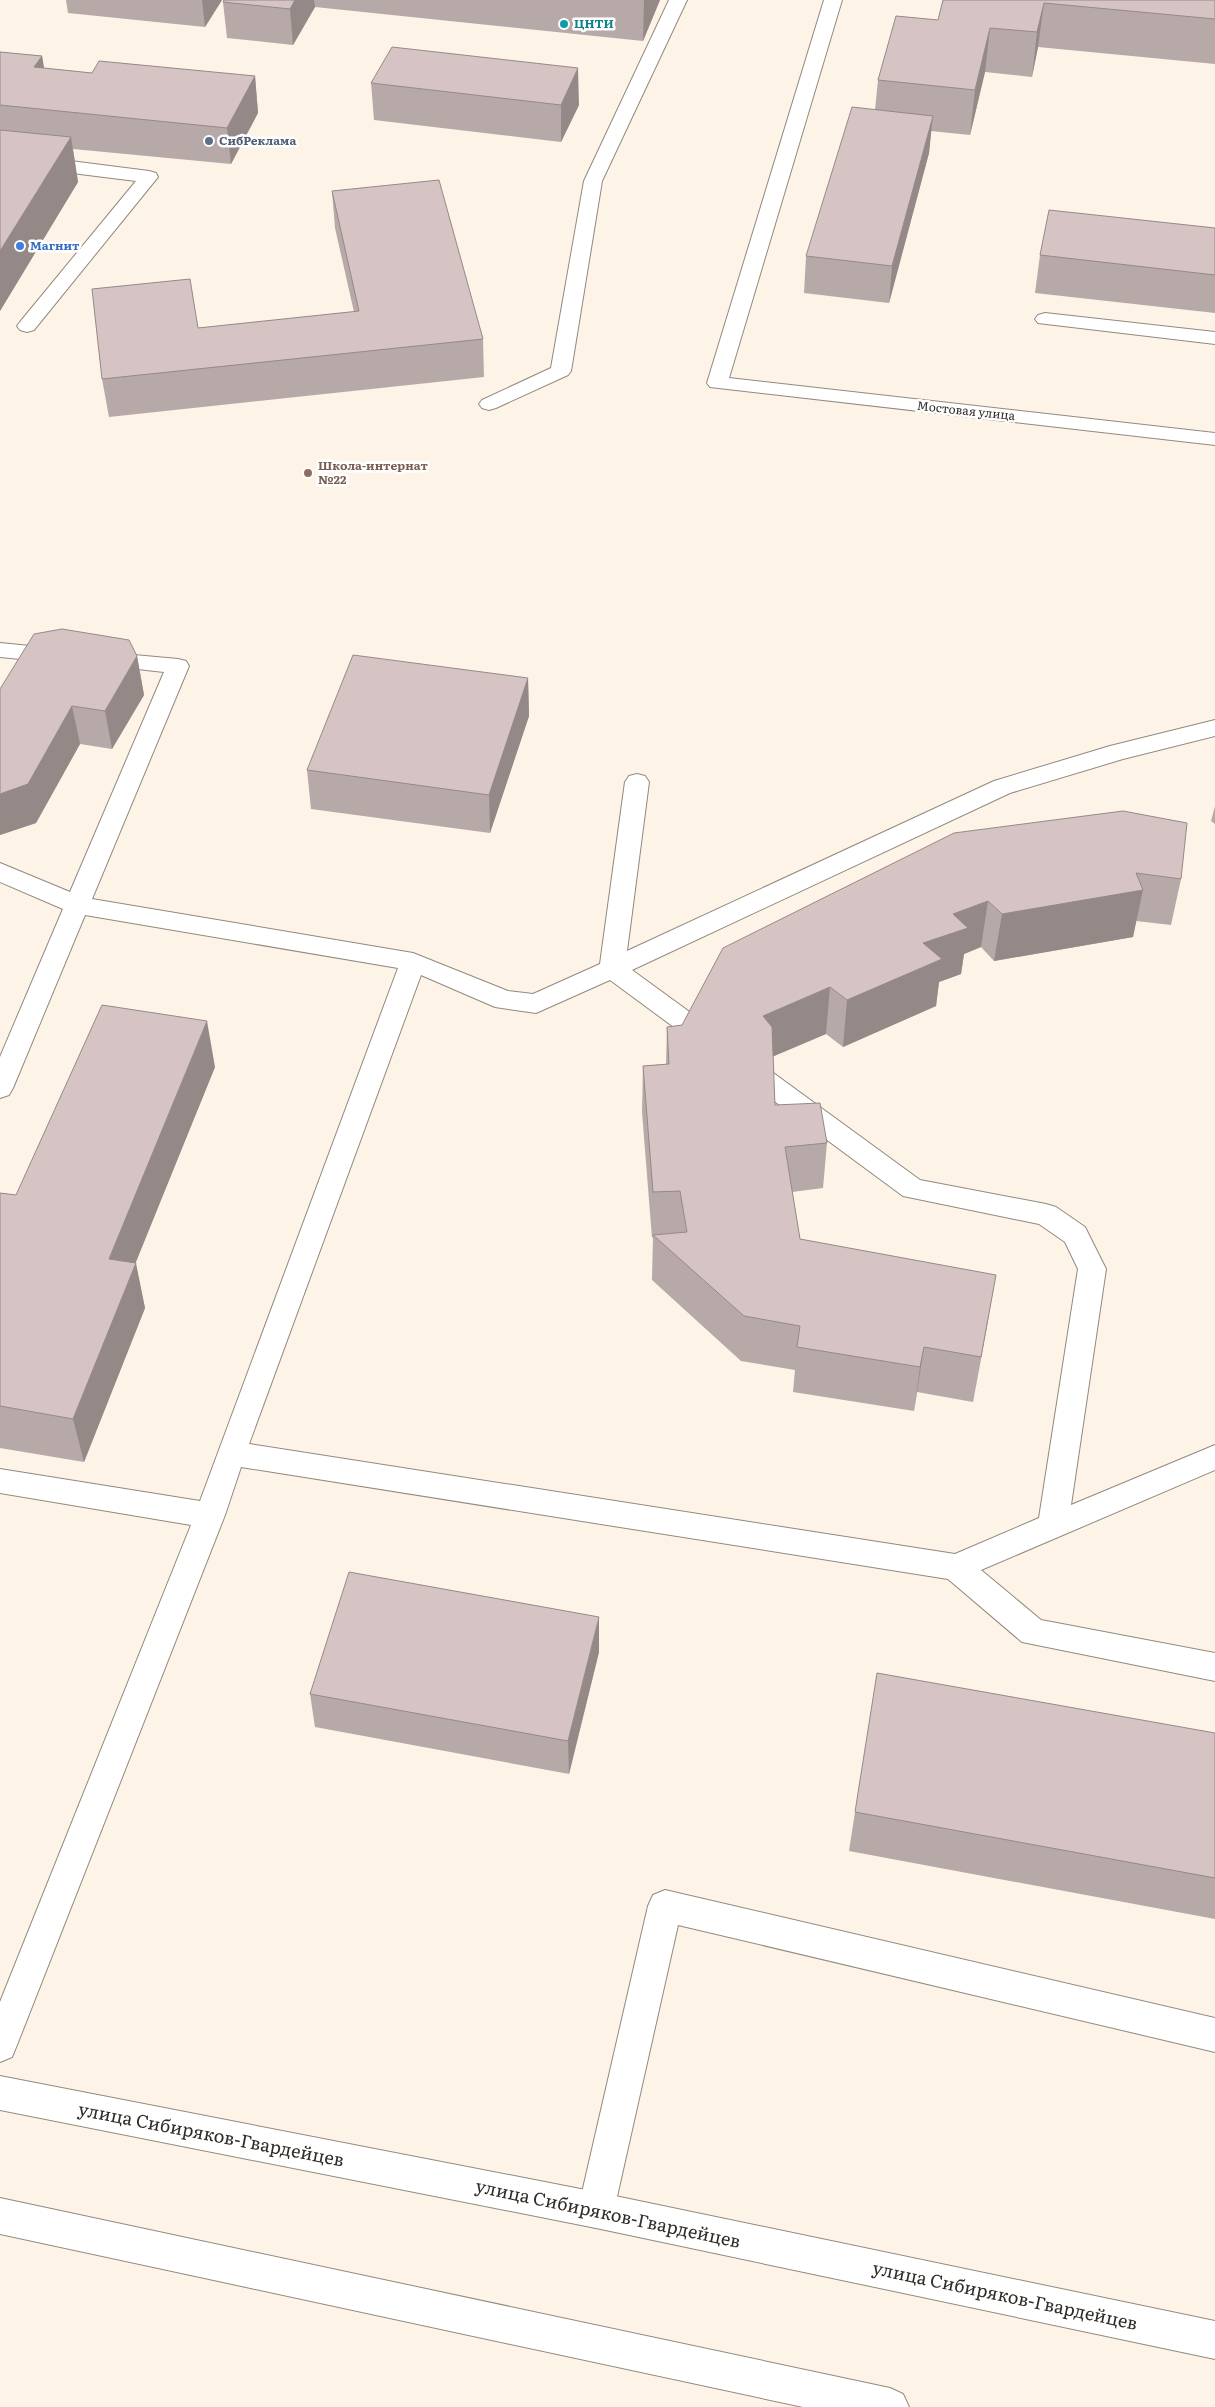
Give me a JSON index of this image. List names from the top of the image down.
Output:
{
  "streets": {
    "main road": ["Мостовая улица", "улица Сибиряков-Гвардейцев"]
  },
  "places": [
    "ЦНТИ",
    "СибРеклама",
    "Магнит",
    "Школа-интернат №22"
  ]
}
